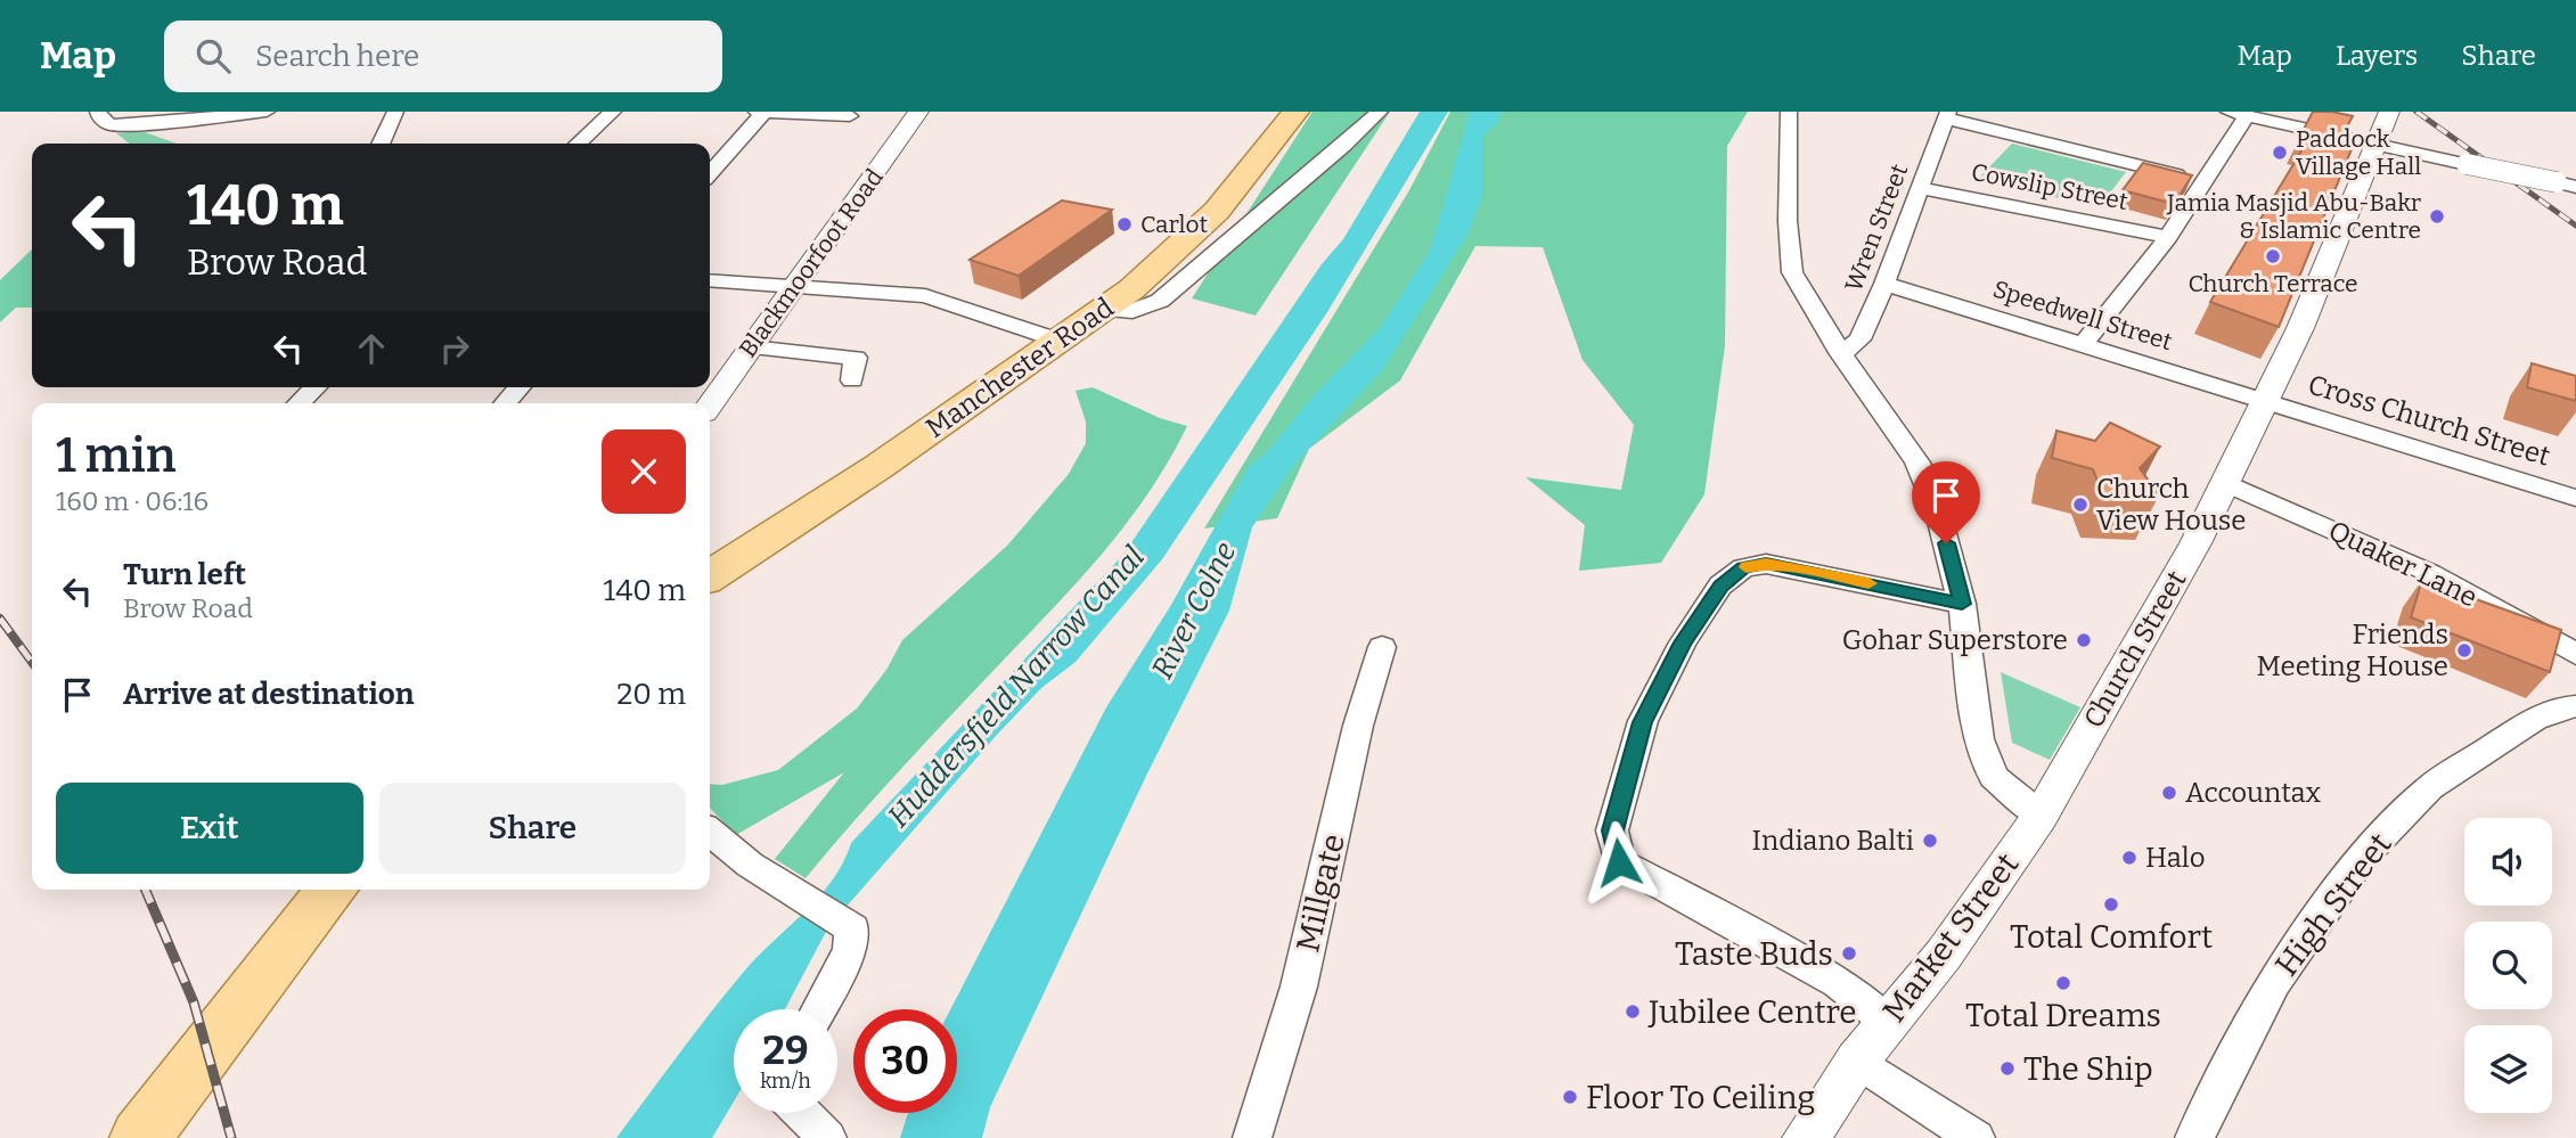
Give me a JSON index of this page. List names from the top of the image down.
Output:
{
  "streets": {
    "main road": ["Manchester Road"],
    "street": [
      "Cowslip Street",
      "Wren Street",
      "Blackmoorfoot Road",
      "Speedwell Street",
      "Cross Church Street",
      "Quaker Lane",
      "Church Street",
      "Millgate",
      "High Street",
      "Market Street"
    ]
  },
  "crossings": [
    ["Cowslip Street", "Wren Street"],
    ["Wren Street", "Speedwell Street"],
    ["Speedwell Street", "Cross Church Street"],
    ["Speedwell Street", "Church Street"],
    ["Cross Church Street", "Church Street"],
    ["Quaker Lane", "Church Street"],
    ["Church Street", "Market Street"]
  ],
  "water": ["River Colne", "Huddersfield Narrow Canal"],
  "places": [
    "Paddock Village Hall",
    "Jamia Masjid Abu-Bakr & Islamic Centre",
    "Carlot",
    "Church Terrace",
    "Church View House",
    "Gohar Superstore",
    "Friends Meeting House",
    "Accountax",
    "Indiano Balti",
    "Halo",
    "Total Comfort",
    "Taste Buds",
    "Total Dreams",
    "Jubilee Centre",
    "The Ship",
    "Floor To Ceiling"
  ],
  "page": {
    "header": "Map",
    "search": "Search here",
    "nav": ["Map", "Layers", "Share"],
    "turn": ["140 m", "Brow Road"],
    "heading": ["1 min", "160 m · 06:16"],
    "list": [
      {
        "name": "Turn left",
        "note": "Brow Road",
        "value": "140 m"
      },
      {
        "name": "Arrive at destination",
        "value": "20 m"
      }
    ],
    "buttons": ["Exit", "Share"],
    "speed": "29 km/h",
    "limit": "30"
  }
}
